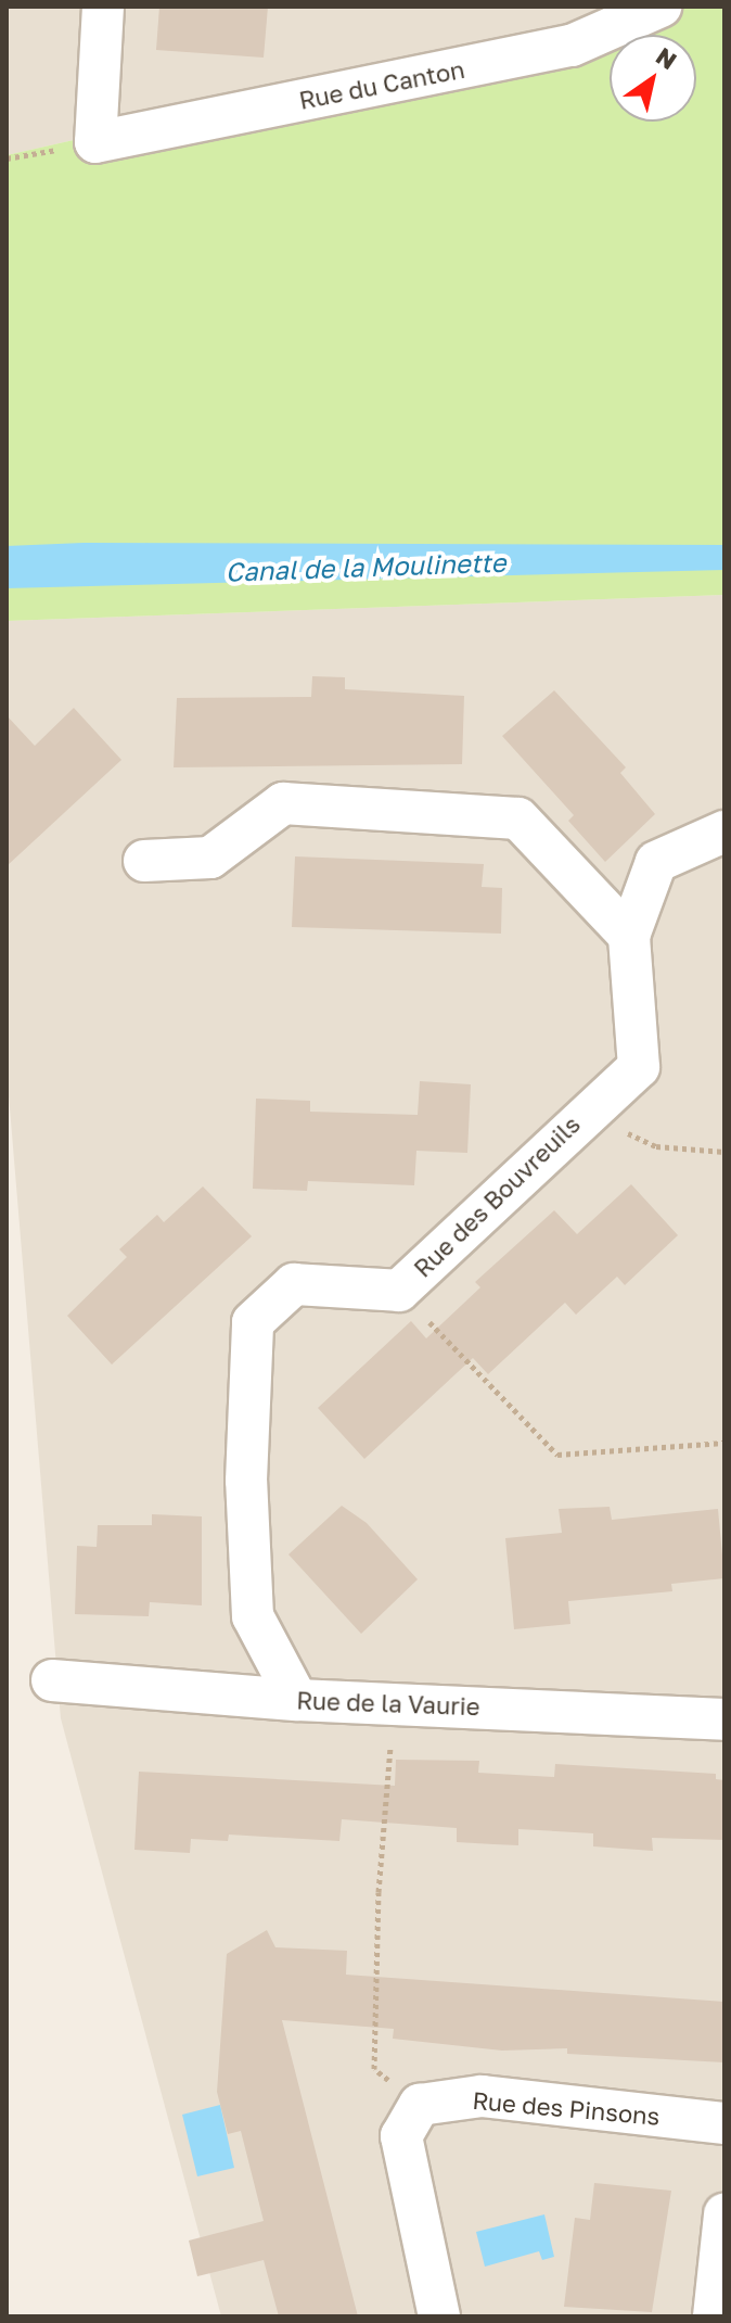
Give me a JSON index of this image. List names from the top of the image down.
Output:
{
  "streets": {
    "street": [
      "Rue du Canton",
      "Rue des Bouvreuils",
      "Rue de la Vaurie",
      "Rue des Pinsons"
    ]
  },
  "crossings": [
    ["Rue des Bouvreuils", "Rue de la Vaurie"]
  ],
  "water": ["Canal de la Moulinette"],
  "north": "top right"
}
